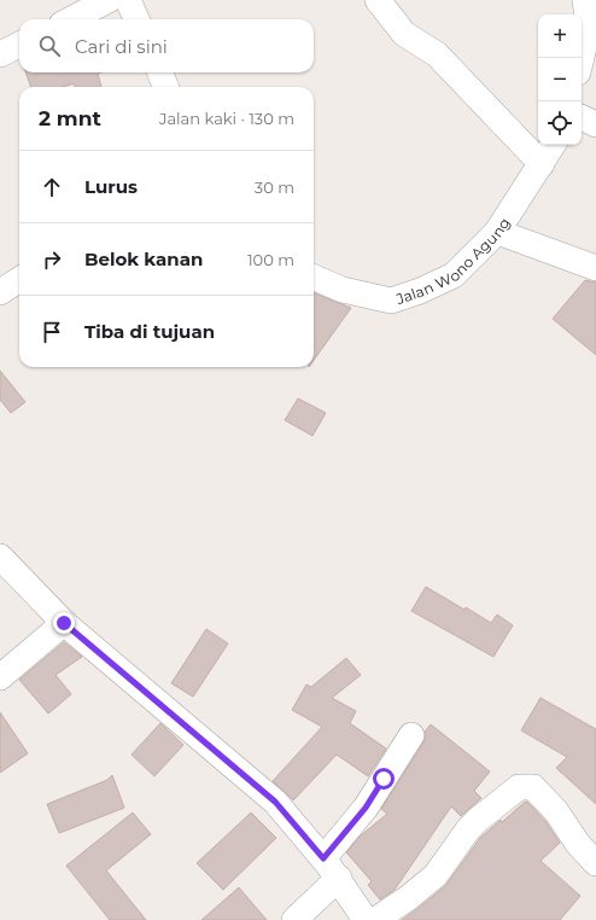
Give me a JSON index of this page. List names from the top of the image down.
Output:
{
  "streets": {
    "street": ["Jalan Wono Agung"]
  },
  "page": {
    "map_buttons": ["+", "−"],
    "search": "Cari di sini",
    "heading": ["2 mnt", "Jalan kaki · 130 m"],
    "list": [
      ["Lurus", "30 m"],
      ["Belok kanan", "100 m"],
      "Tiba di tujuan"
    ]
  }
}
